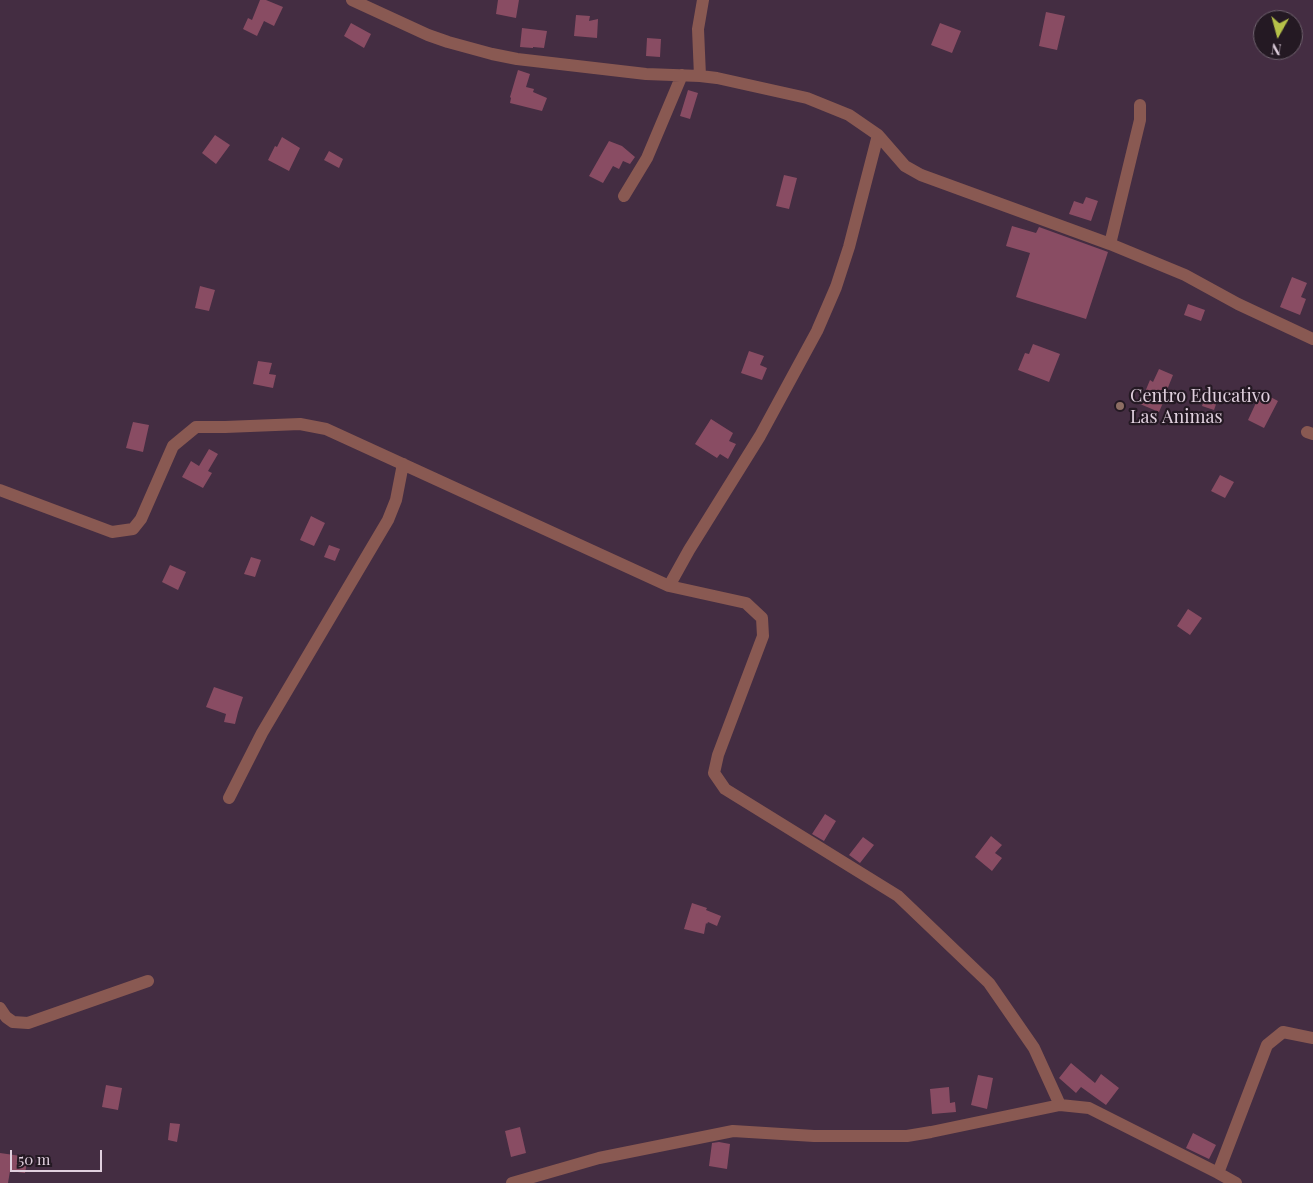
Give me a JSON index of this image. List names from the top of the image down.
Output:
{
  "places": ["Centro Educativo Las Animas"],
  "scale_bar": "50 m",
  "north": "bottom"
}
